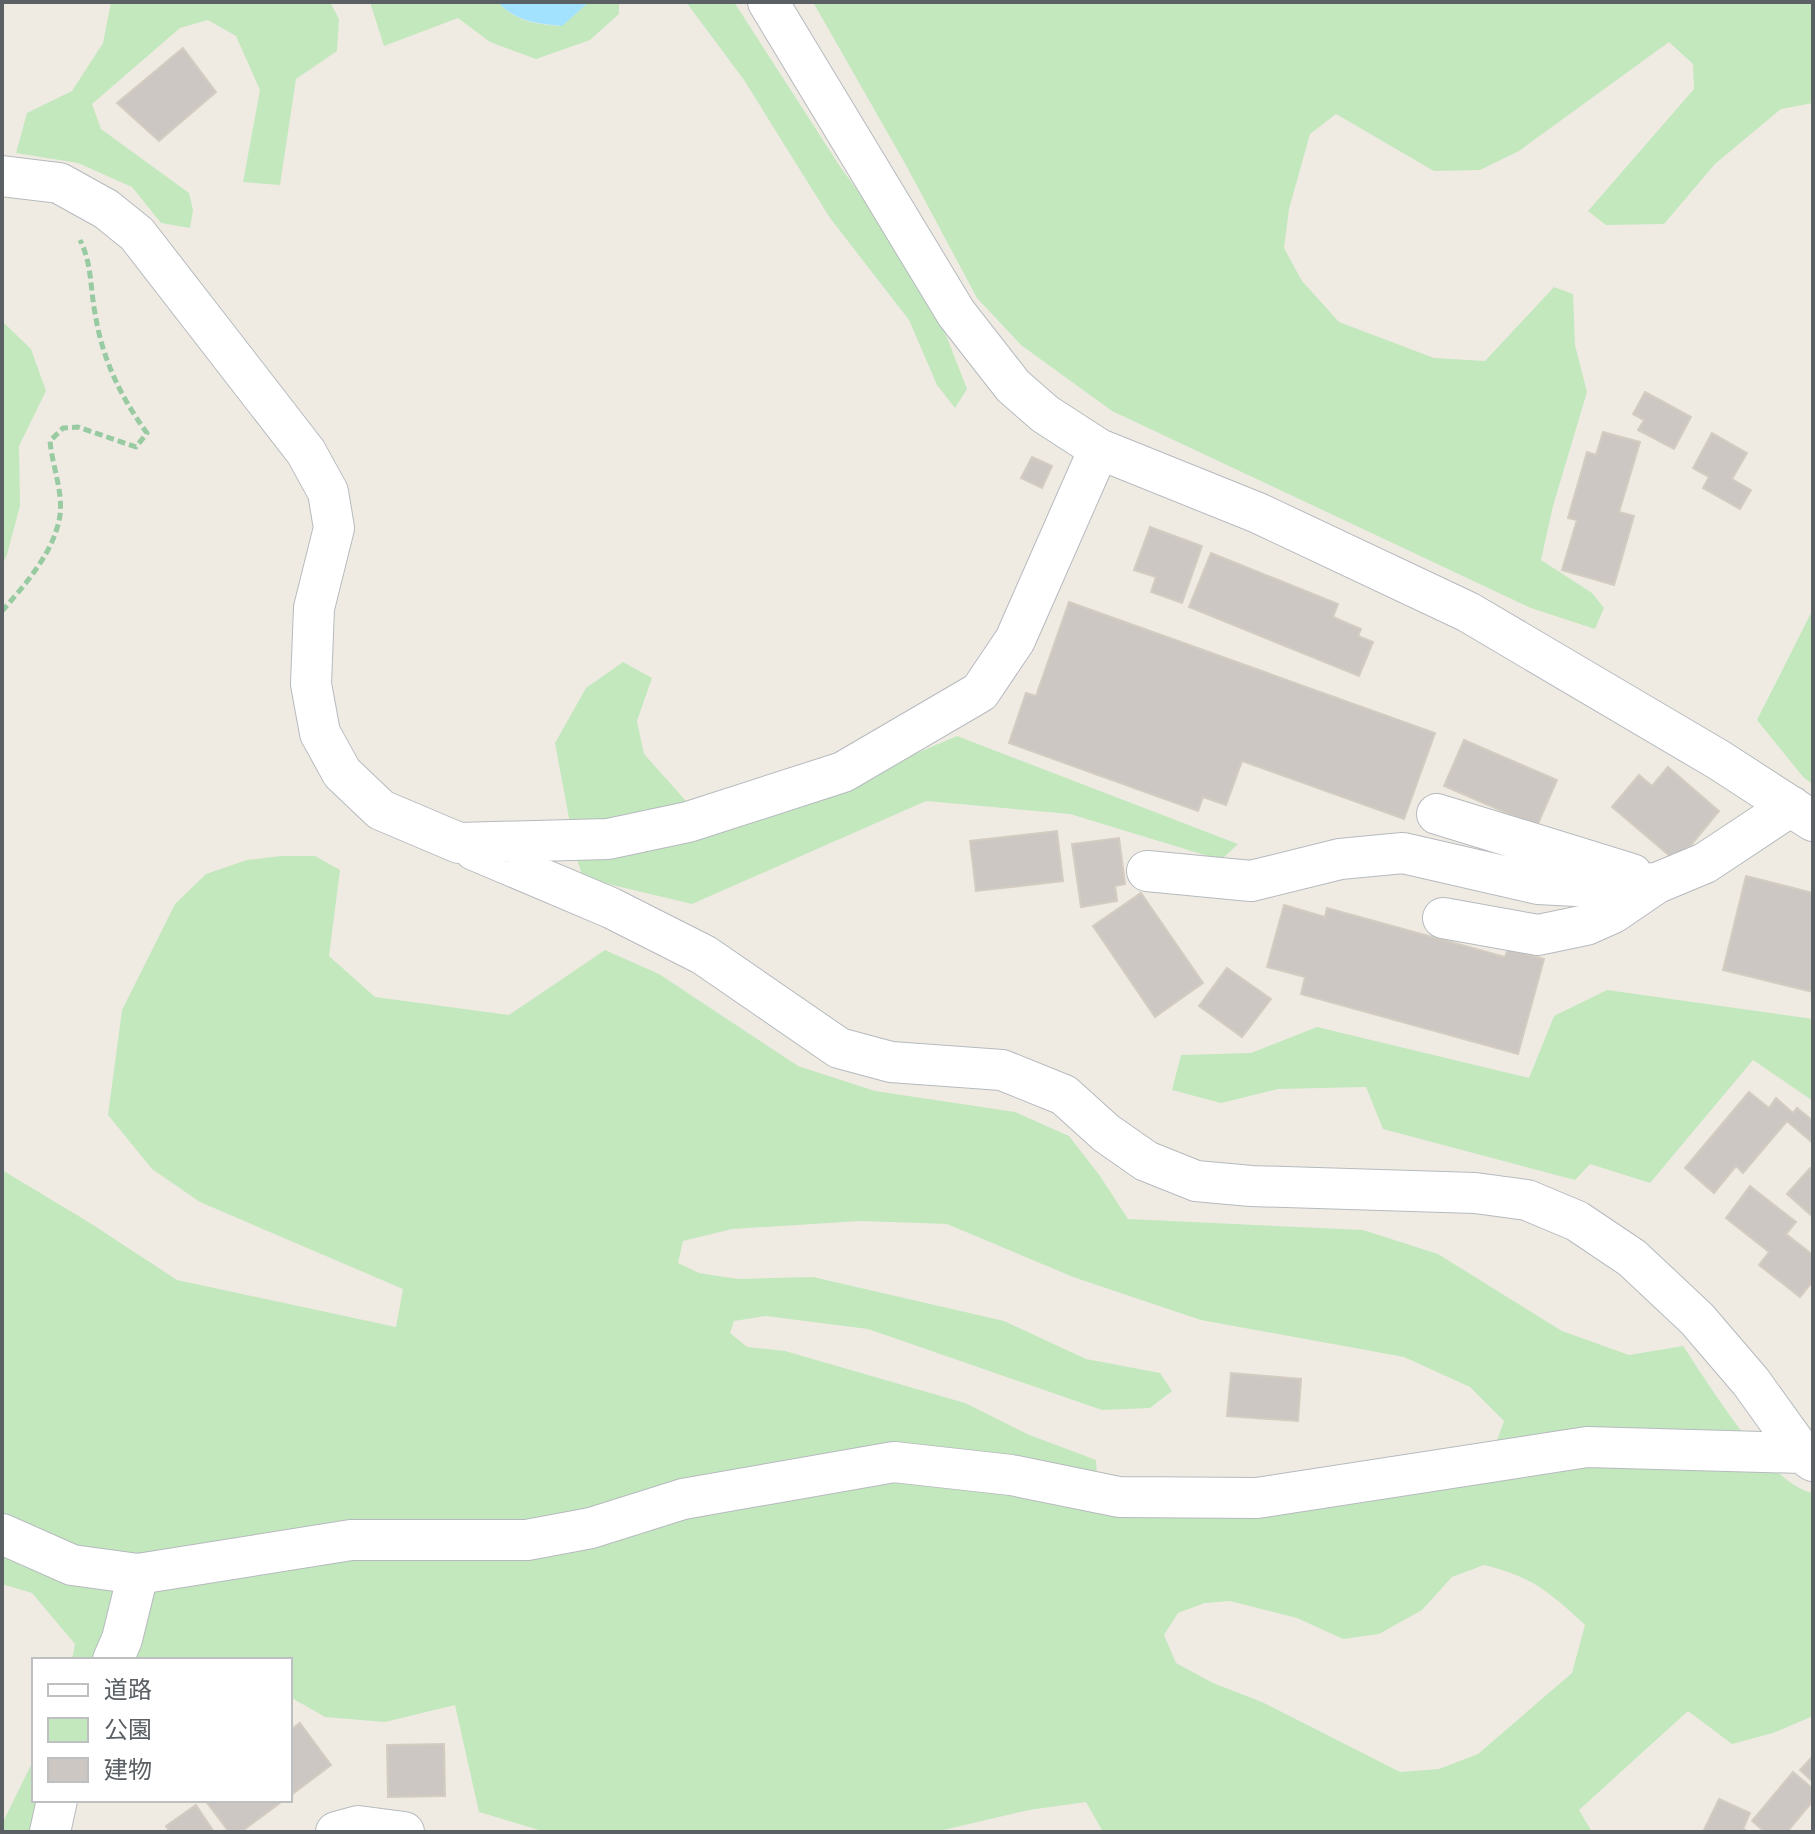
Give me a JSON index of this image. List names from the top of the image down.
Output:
{
  "legend": ["道路", "公園", "建物"]
}
